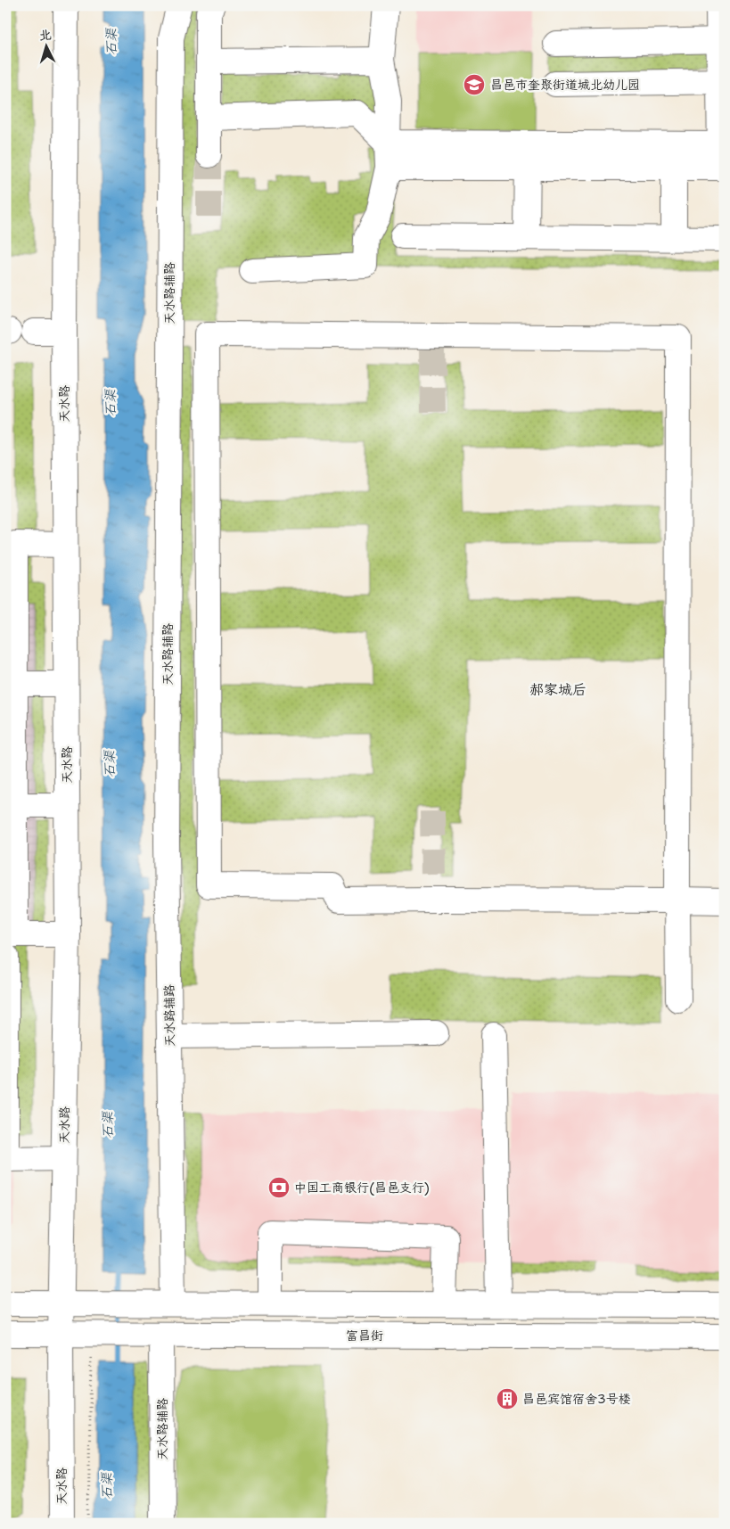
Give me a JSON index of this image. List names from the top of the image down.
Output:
{
  "streets": {
    "street": ["天水路辅路", "天水路", "富昌街"]
  },
  "crossings": [
    ["天水路辅路", "富昌街"],
    ["天水路", "富昌街"]
  ],
  "districts": ["郝家城后"],
  "water": ["石渠"],
  "places": {
    "school or university": ["昌邑市奎聚街道城北幼儿园"],
    "bank": ["中国工商银行(昌邑支行)"],
    "building": ["昌邑宾馆宿舍3号楼"]
  },
  "north": "top"
}
